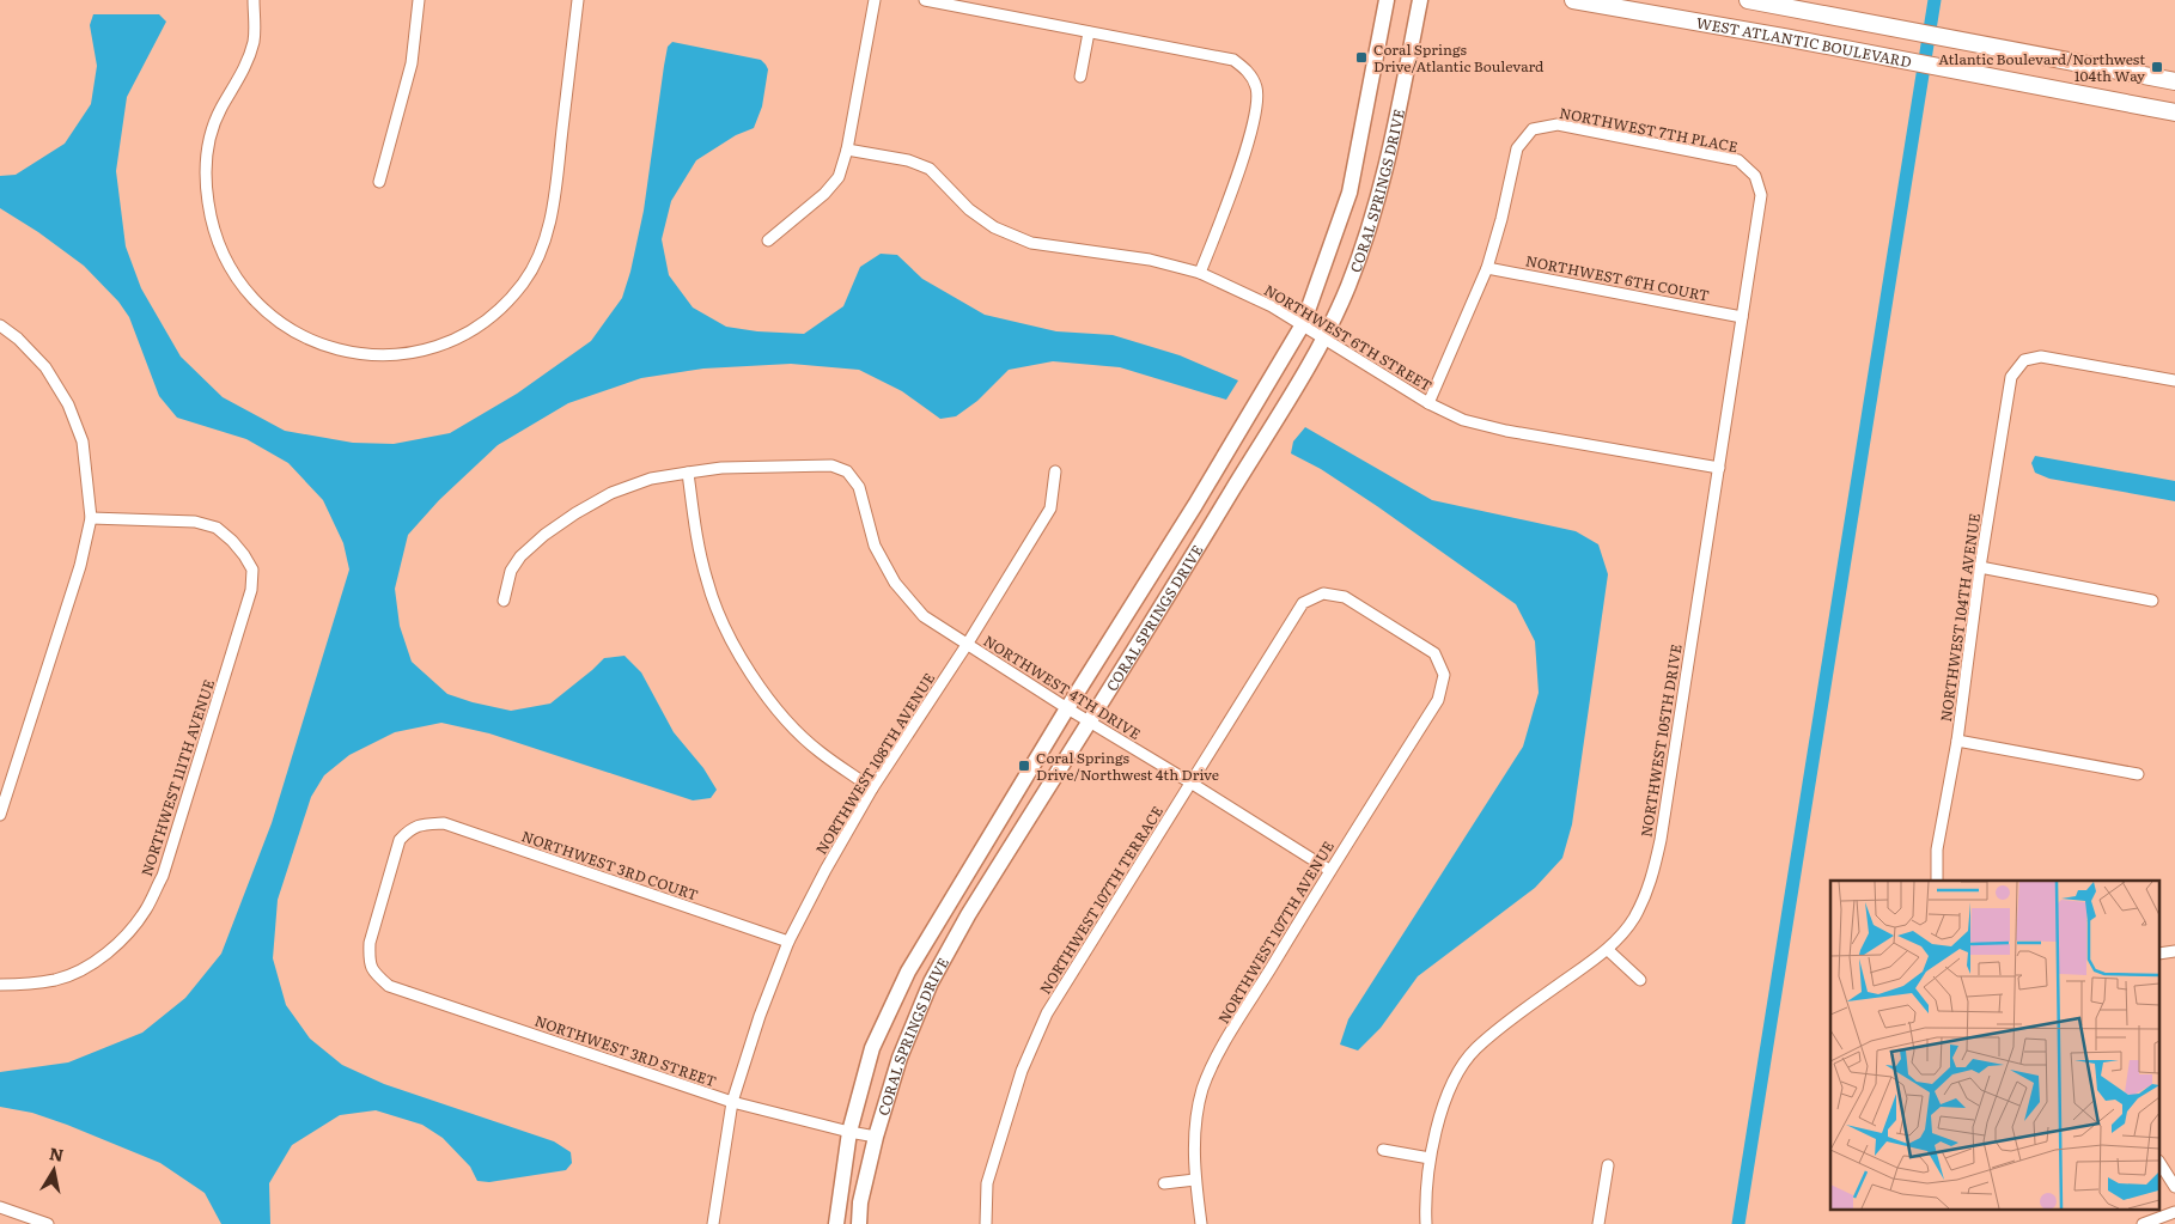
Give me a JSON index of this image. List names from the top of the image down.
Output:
{
  "streets": {
    "main road": ["WEST ATLANTIC BOULEVARD", "CORAL SPRINGS DRIVE"],
    "street": [
      "NORTHWEST 7TH PLACE",
      "NORTHWEST 6TH COURT",
      "NORTHWEST 6TH STREET",
      "NORTHWEST 104TH AVENUE",
      "NORTHWEST 4TH DRIVE",
      "NORTHWEST 105TH DRIVE",
      "NORTHWEST 108TH AVENUE",
      "NORTHWEST 111TH AVENUE",
      "NORTHWEST 3RD COURT",
      "NORTHWEST 107TH TERRACE",
      "NORTHWEST 107TH AVENUE",
      "NORTHWEST 3RD STREET"
    ]
  },
  "crossings": [
    ["NORTHWEST 7TH PLACE", "NORTHWEST 6TH COURT"],
    ["NORTHWEST 7TH PLACE", "NORTHWEST 105TH DRIVE"],
    ["CORAL SPRINGS DRIVE", "NORTHWEST 6TH STREET"],
    ["CORAL SPRINGS DRIVE", "NORTHWEST 4TH DRIVE"],
    ["CORAL SPRINGS DRIVE", "NORTHWEST 3RD STREET"],
    ["NORTHWEST 6TH COURT", "NORTHWEST 105TH DRIVE"],
    ["NORTHWEST 6TH STREET", "NORTHWEST 105TH DRIVE"],
    ["NORTHWEST 4TH DRIVE", "NORTHWEST 108TH AVENUE"],
    ["NORTHWEST 4TH DRIVE", "NORTHWEST 107TH TERRACE"],
    ["NORTHWEST 4TH DRIVE", "NORTHWEST 107TH AVENUE"],
    ["NORTHWEST 108TH AVENUE", "NORTHWEST 3RD COURT"],
    ["NORTHWEST 108TH AVENUE", "NORTHWEST 3RD STREET"],
    ["NORTHWEST 3RD COURT", "NORTHWEST 3RD STREET"],
    ["NORTHWEST 107TH TERRACE", "NORTHWEST 107TH AVENUE"]
  ],
  "places": {
    "transit": ["Coral Springs Drive/Atlantic Boulevard", "Atlantic Boulevard/Northwest 104th Way", "Coral Springs Drive/Northwest 4th Drive"]
  },
  "north": "top"
}
